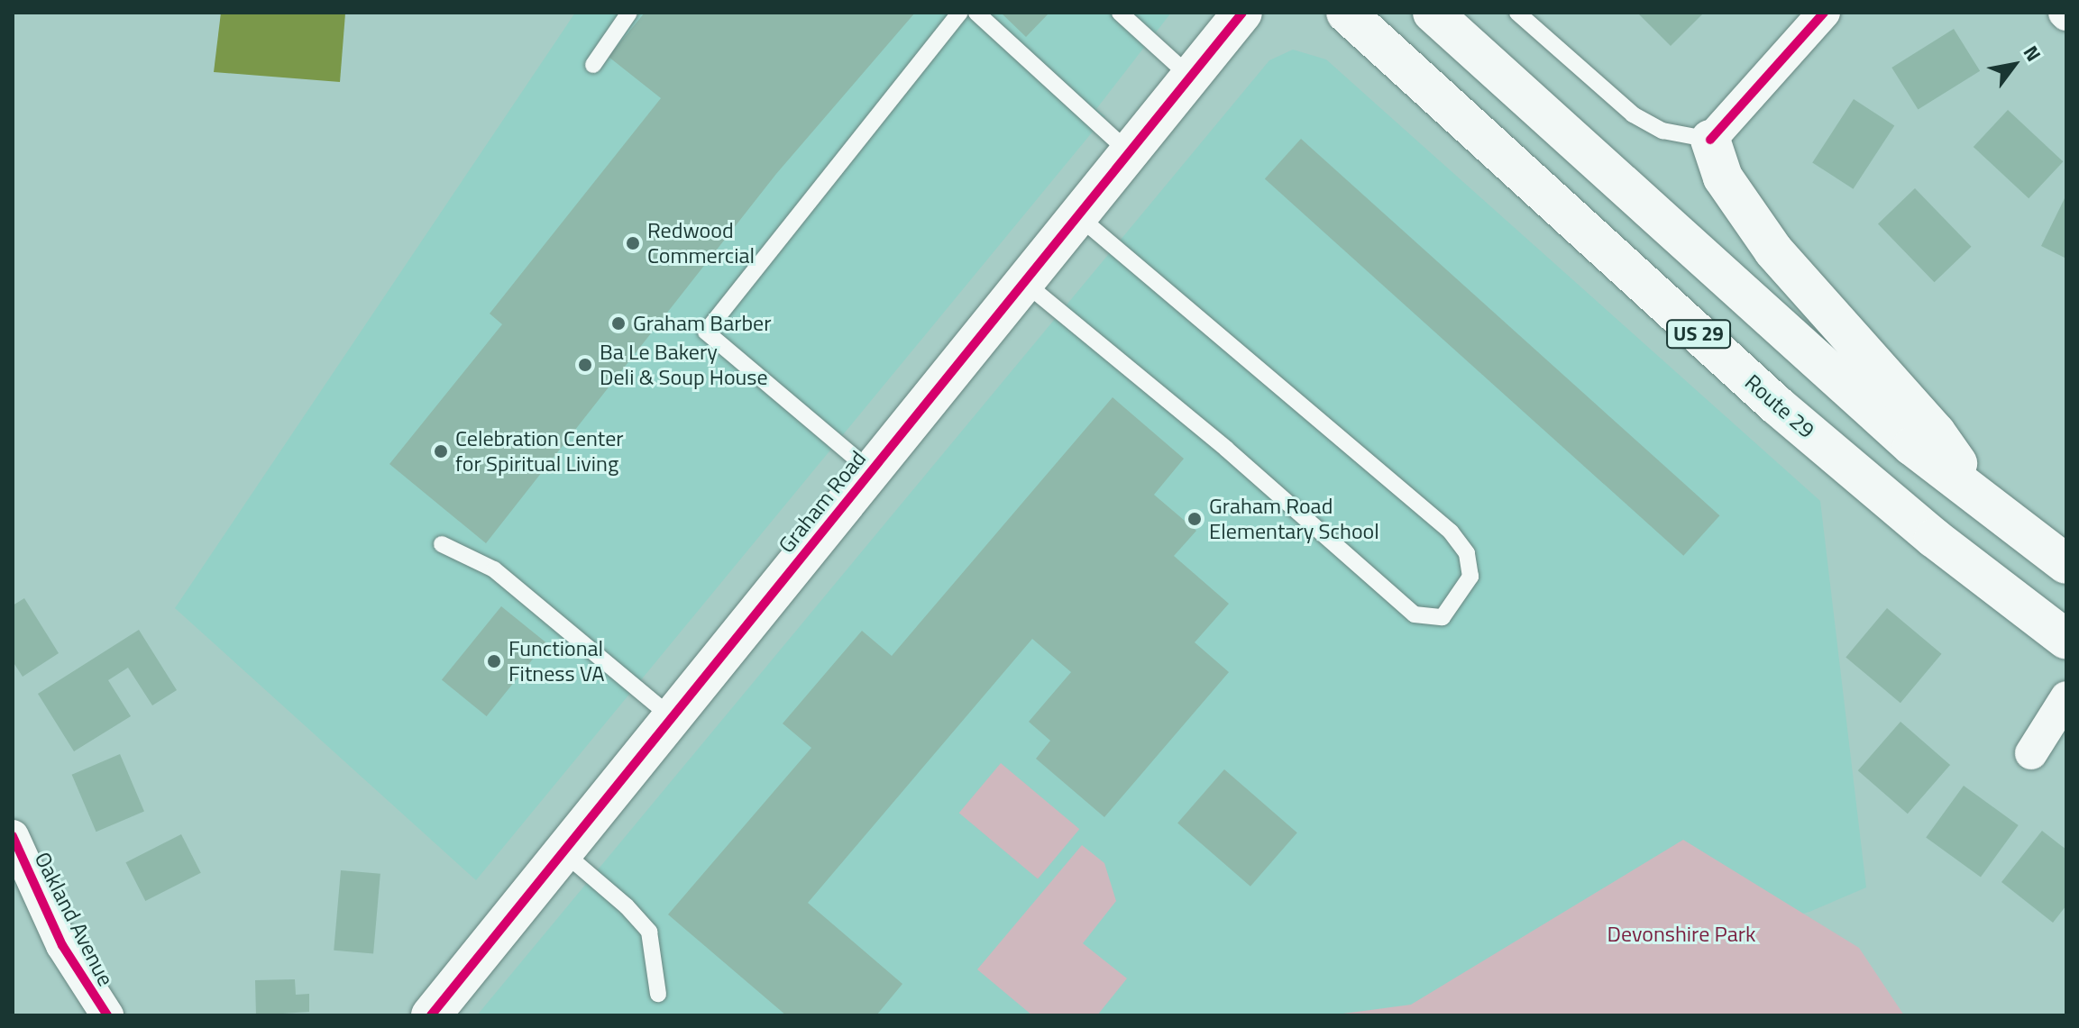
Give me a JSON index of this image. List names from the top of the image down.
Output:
{
  "streets": {
    "main road": ["US 29", "Route 29", "Graham Road"],
    "street": ["Oakland Avenue"]
  },
  "parks": ["Devonshire Park"],
  "places": [
    "Redwood Commercial",
    "Graham Barber",
    "Ba Le Bakery Deli & Soup House",
    "Celebration Center for Spiritual Living",
    "Graham Road Elementary School",
    "Functional Fitness VA"
  ],
  "north": "top right"
}
